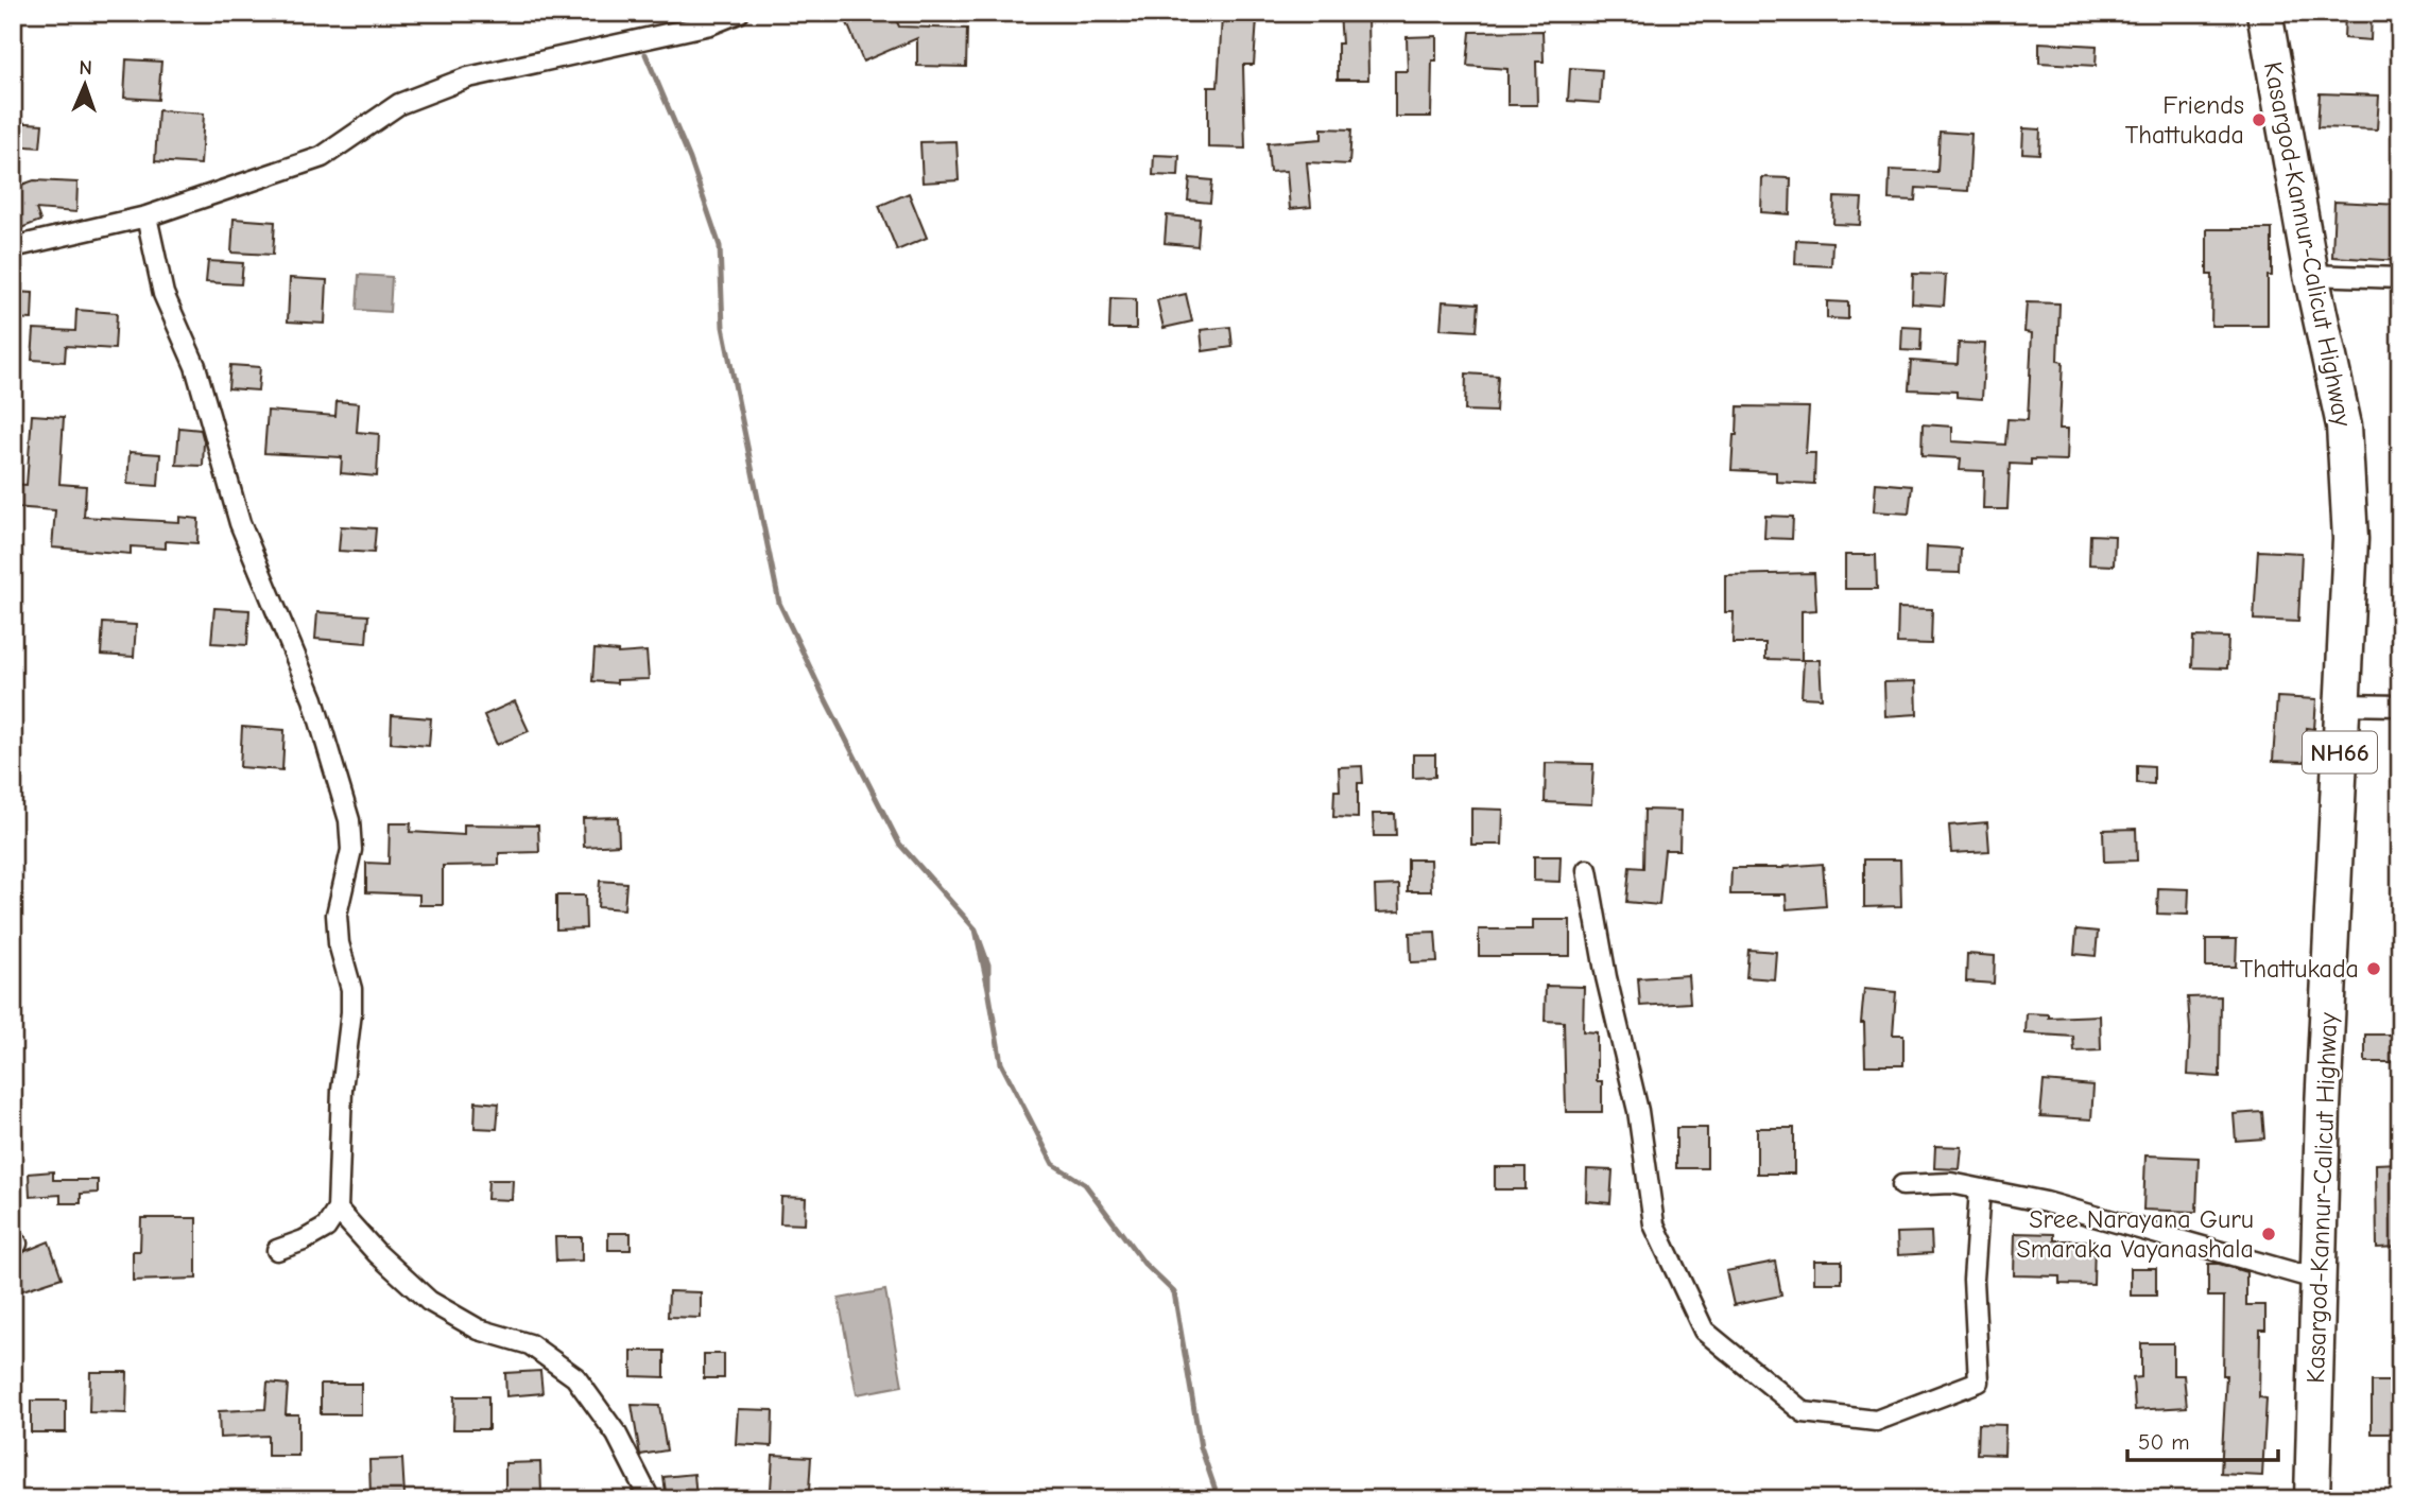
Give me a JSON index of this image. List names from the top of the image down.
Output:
{
  "streets": {
    "highway": ["Kasargod-Kannur-Calicut Highway", "NH66"]
  },
  "places": ["Friends Thattukada", "Thattukada", "Sree Narayana Guru Smaraka Vayanashala"],
  "scale_bar": "50 m",
  "north": "top"
}
